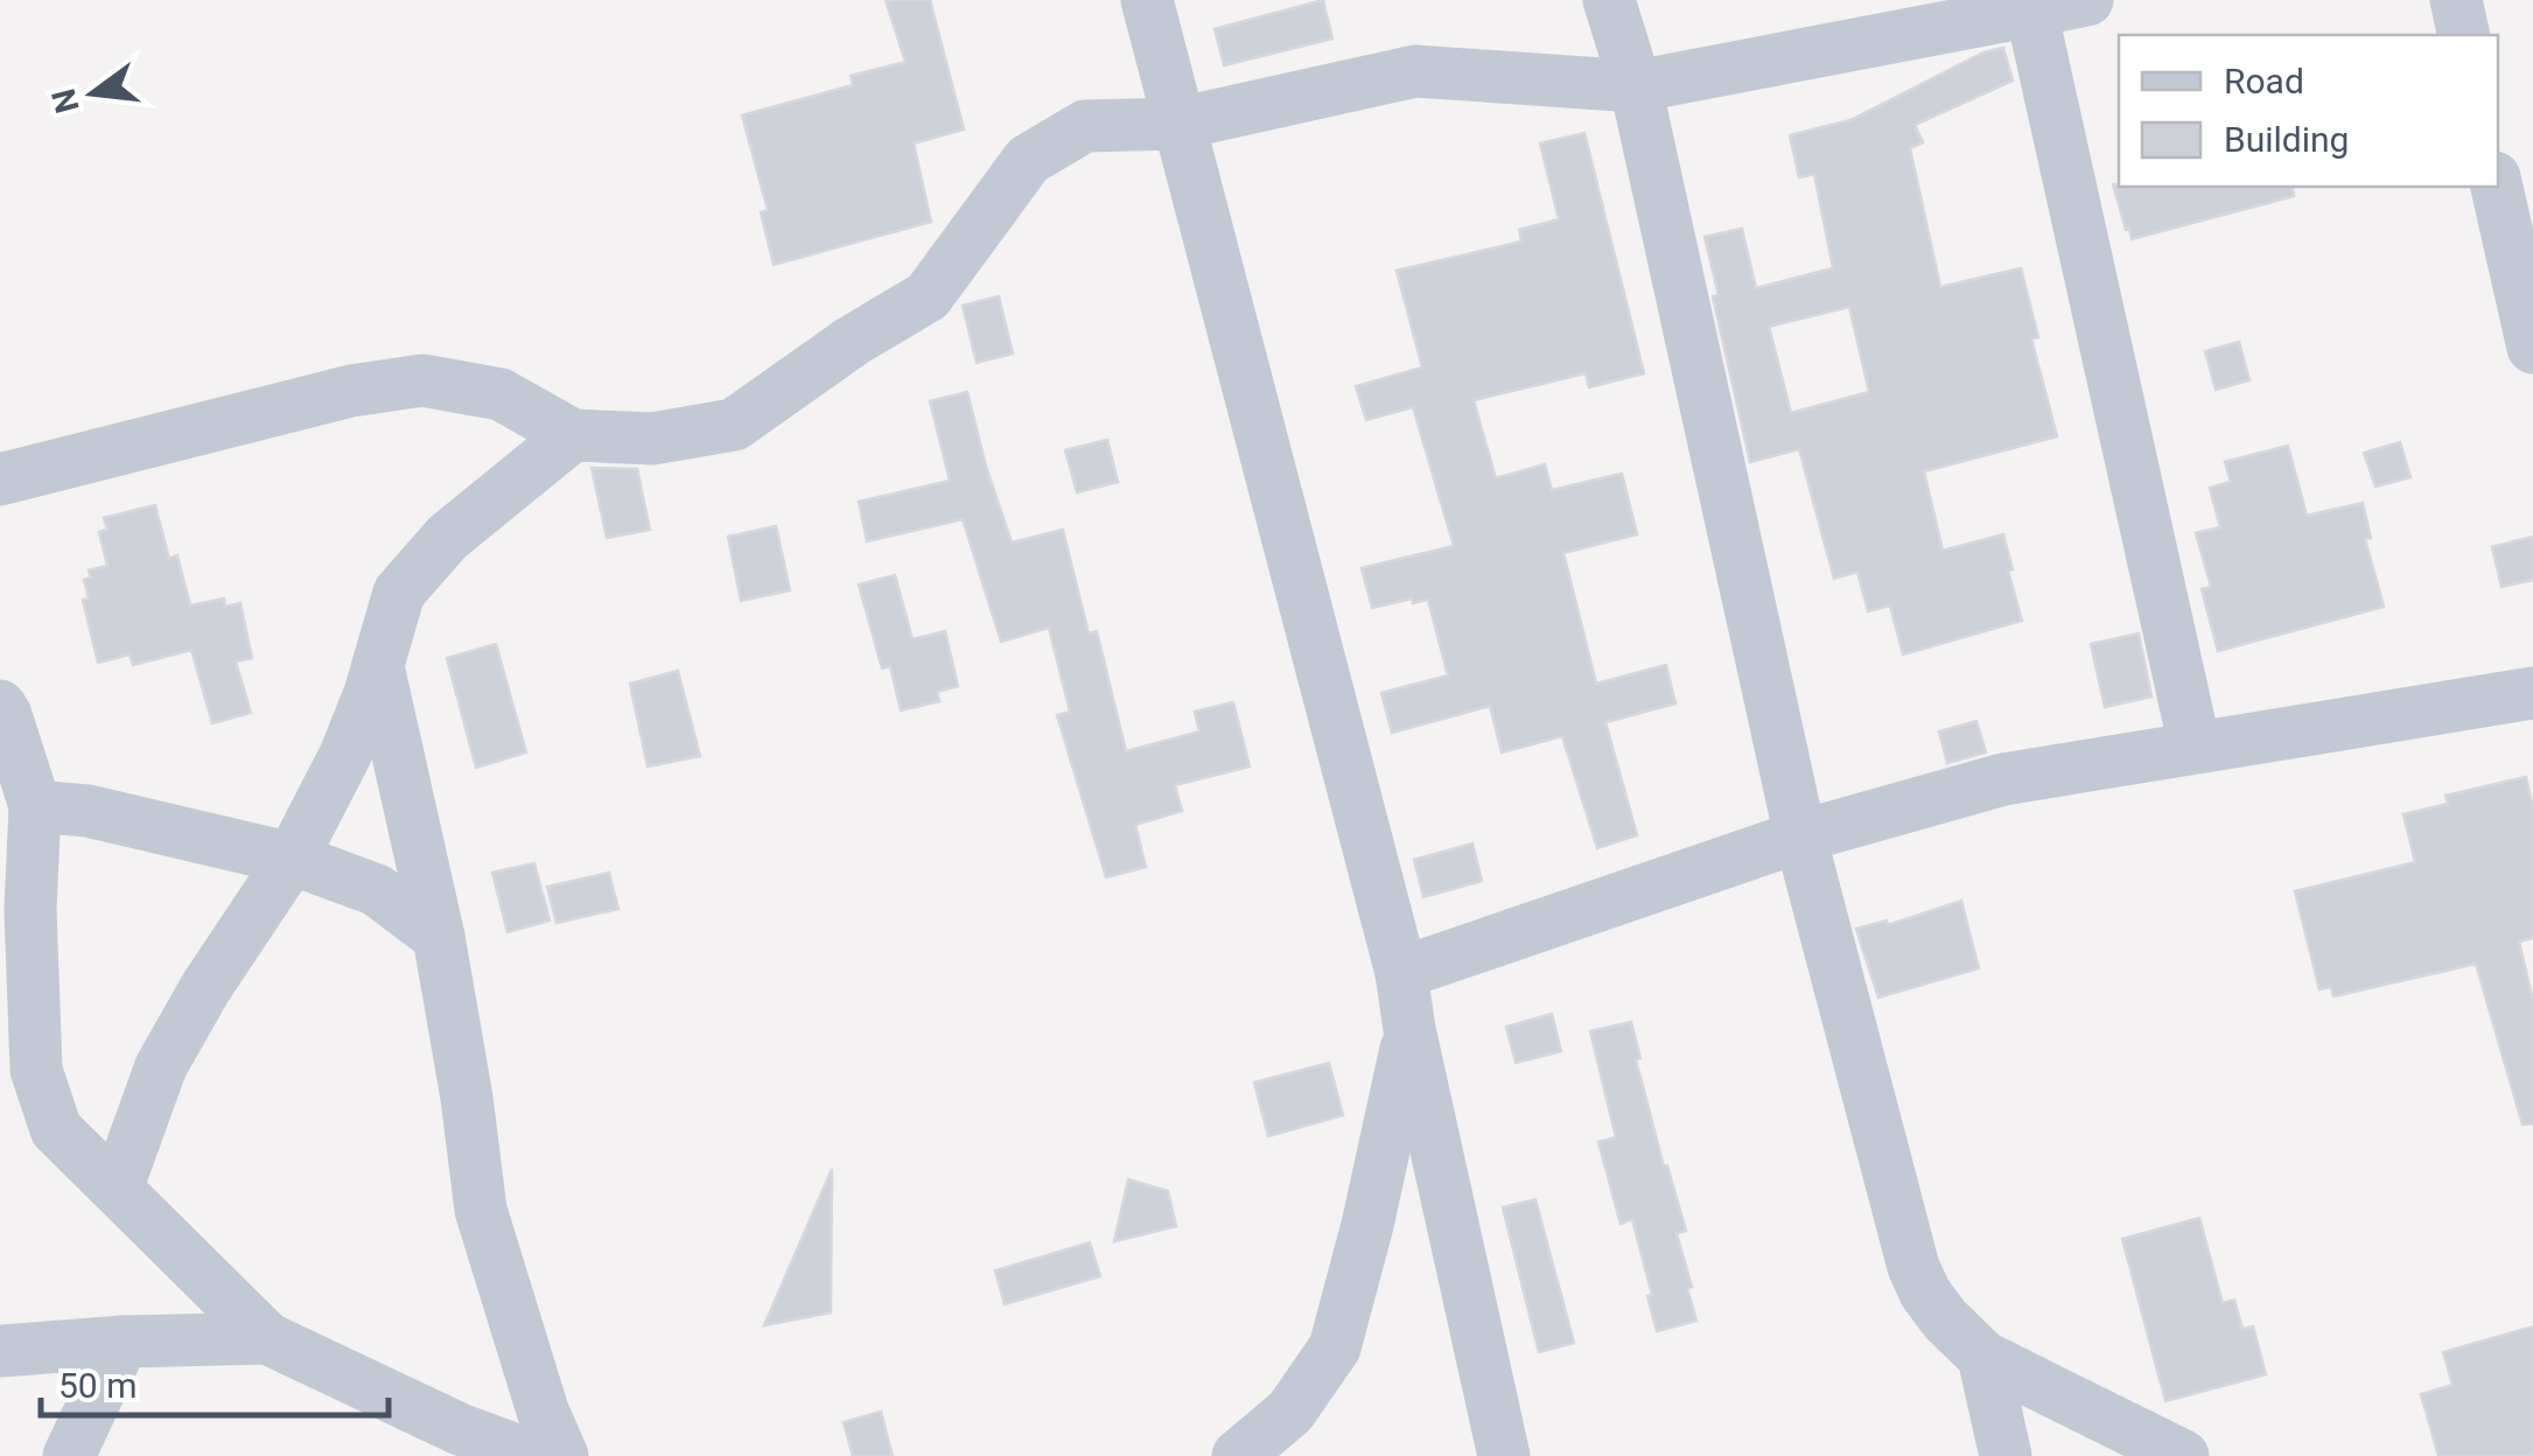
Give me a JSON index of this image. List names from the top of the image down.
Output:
{
  "legend": ["Road", "Building"],
  "scale_bar": "50 m",
  "north": "left"
}
